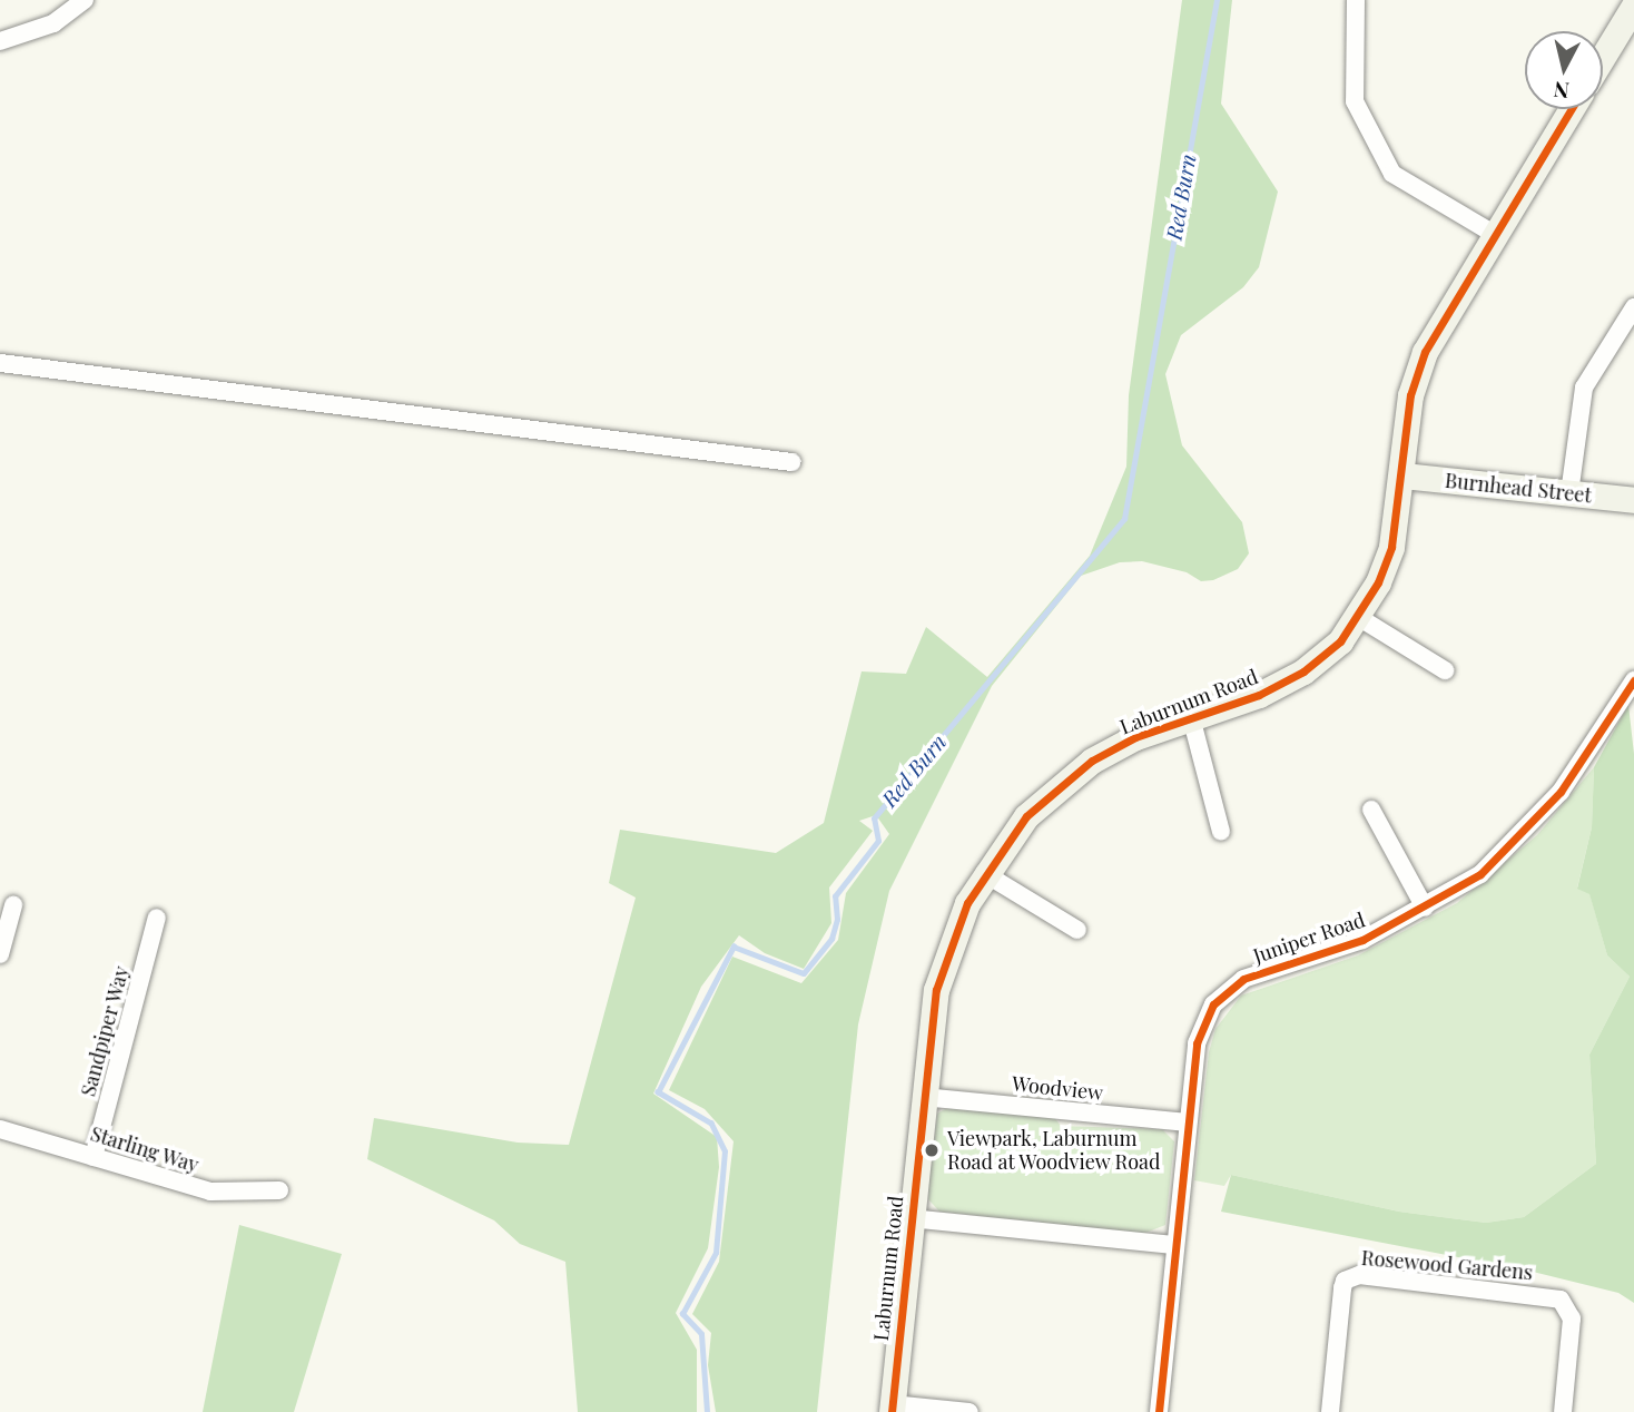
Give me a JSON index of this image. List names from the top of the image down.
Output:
{
  "streets": {
    "street": [
      "Burnhead Street",
      "Laburnum Road",
      "Juniper Road",
      "Sandpiper Way",
      "Woodview",
      "Starling Way",
      "Rosewood Gardens"
    ]
  },
  "crossings": [
    ["Burnhead Street", "Laburnum Road"],
    ["Laburnum Road", "Woodview"],
    ["Juniper Road", "Woodview"],
    ["Sandpiper Way", "Starling Way"]
  ],
  "water": ["Red Burn"],
  "places": ["Viewpark, Laburnum Road at Woodview Road"],
  "north": "bottom"
}
